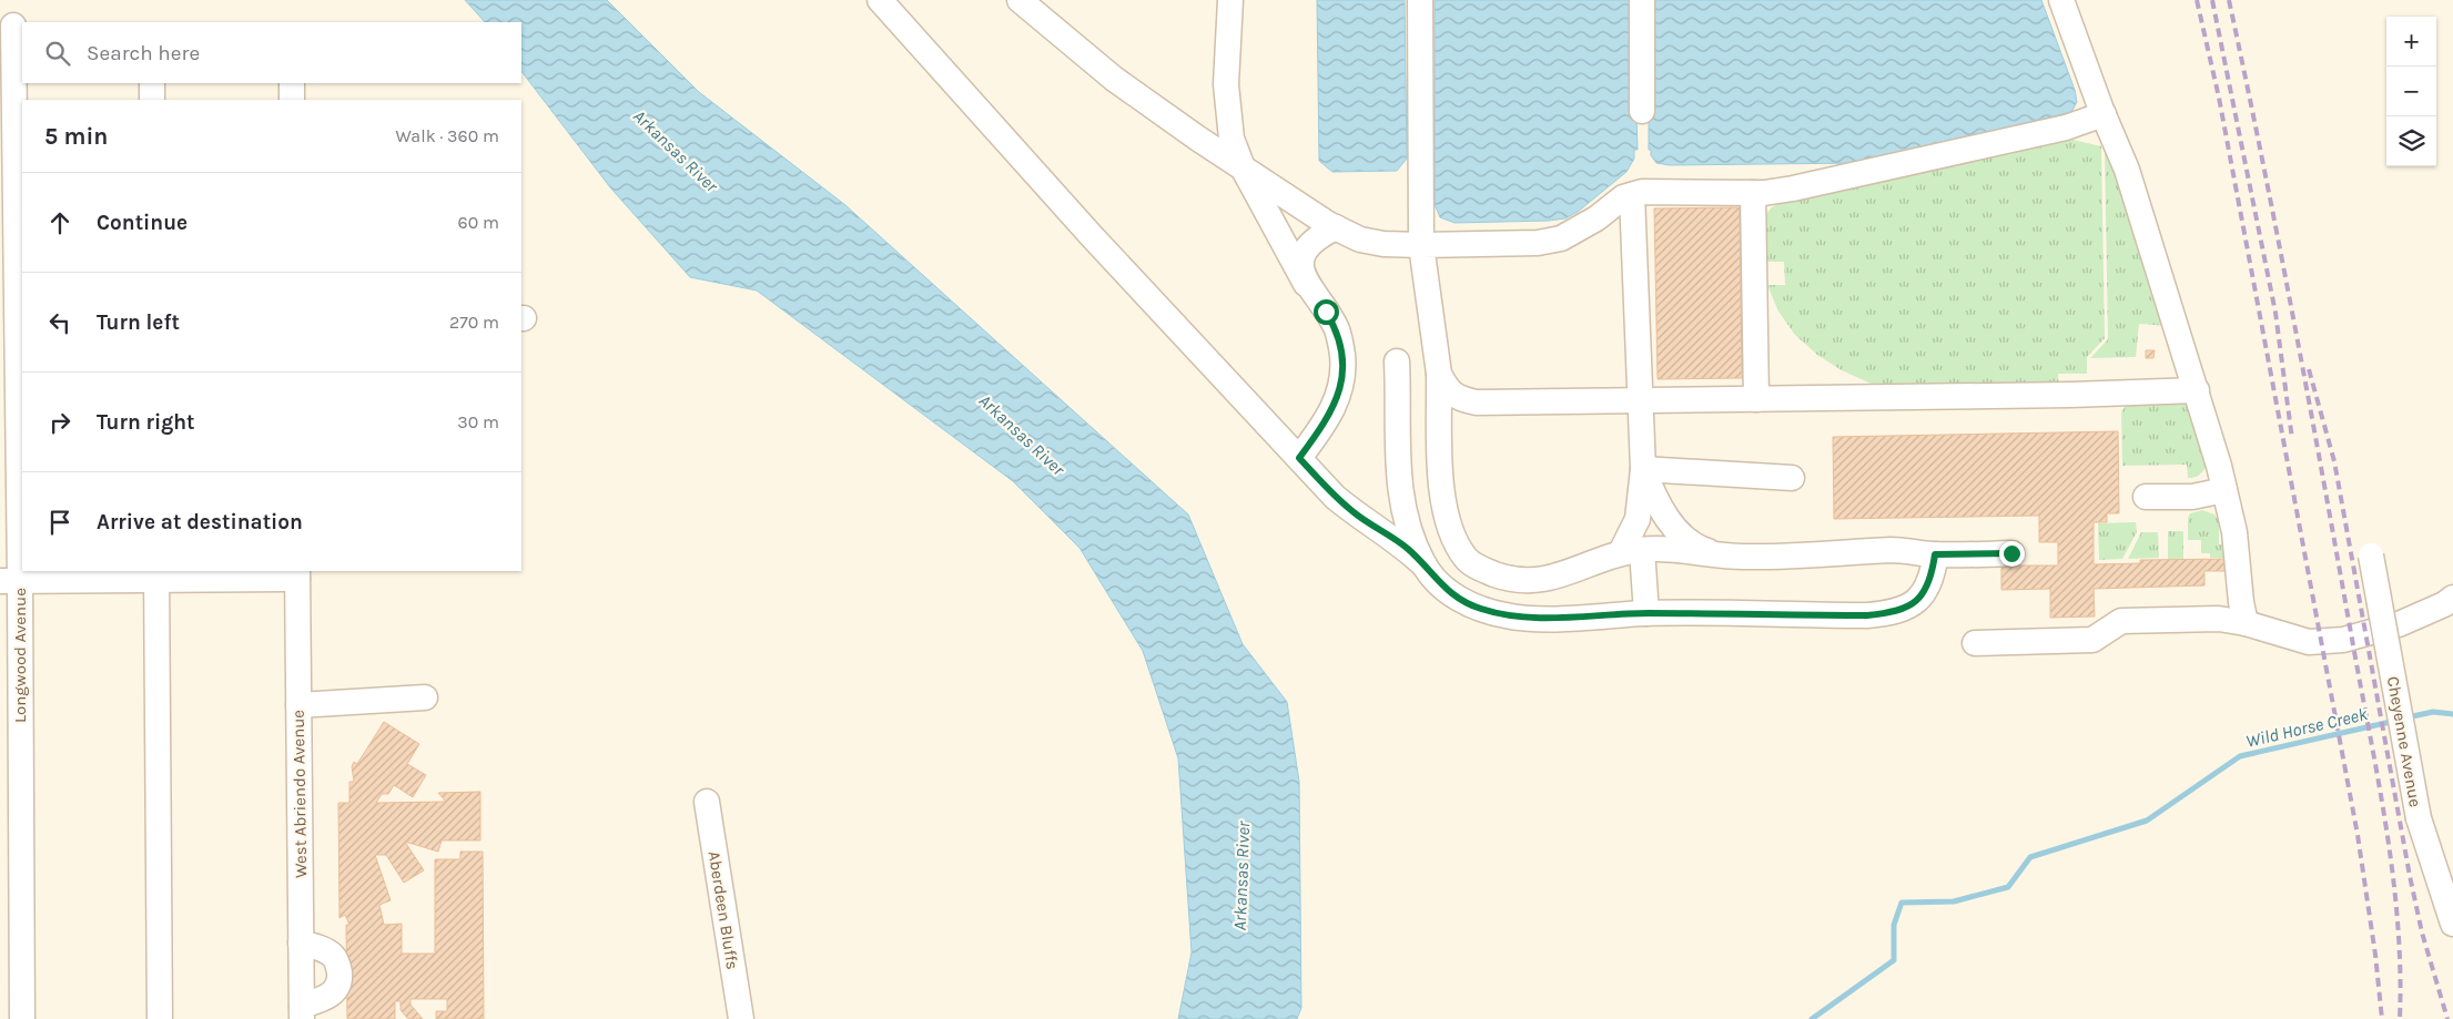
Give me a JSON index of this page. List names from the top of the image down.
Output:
{
  "streets": {
    "street": [
      "Longwood Avenue",
      "Cheyenne Avenue",
      "West Abriendo Avenue",
      "Aberdeen Bluffs"
    ]
  },
  "water": ["Arkansas River", "Wild Horse Creek"],
  "page": {
    "map_buttons": ["+", "−"],
    "search": "Search here",
    "heading": ["5 min", "Walk · 360 m"],
    "list": [
      ["Continue", "60 m"],
      ["Turn left", "270 m"],
      ["Turn right", "30 m"],
      "Arrive at destination"
    ]
  }
}
